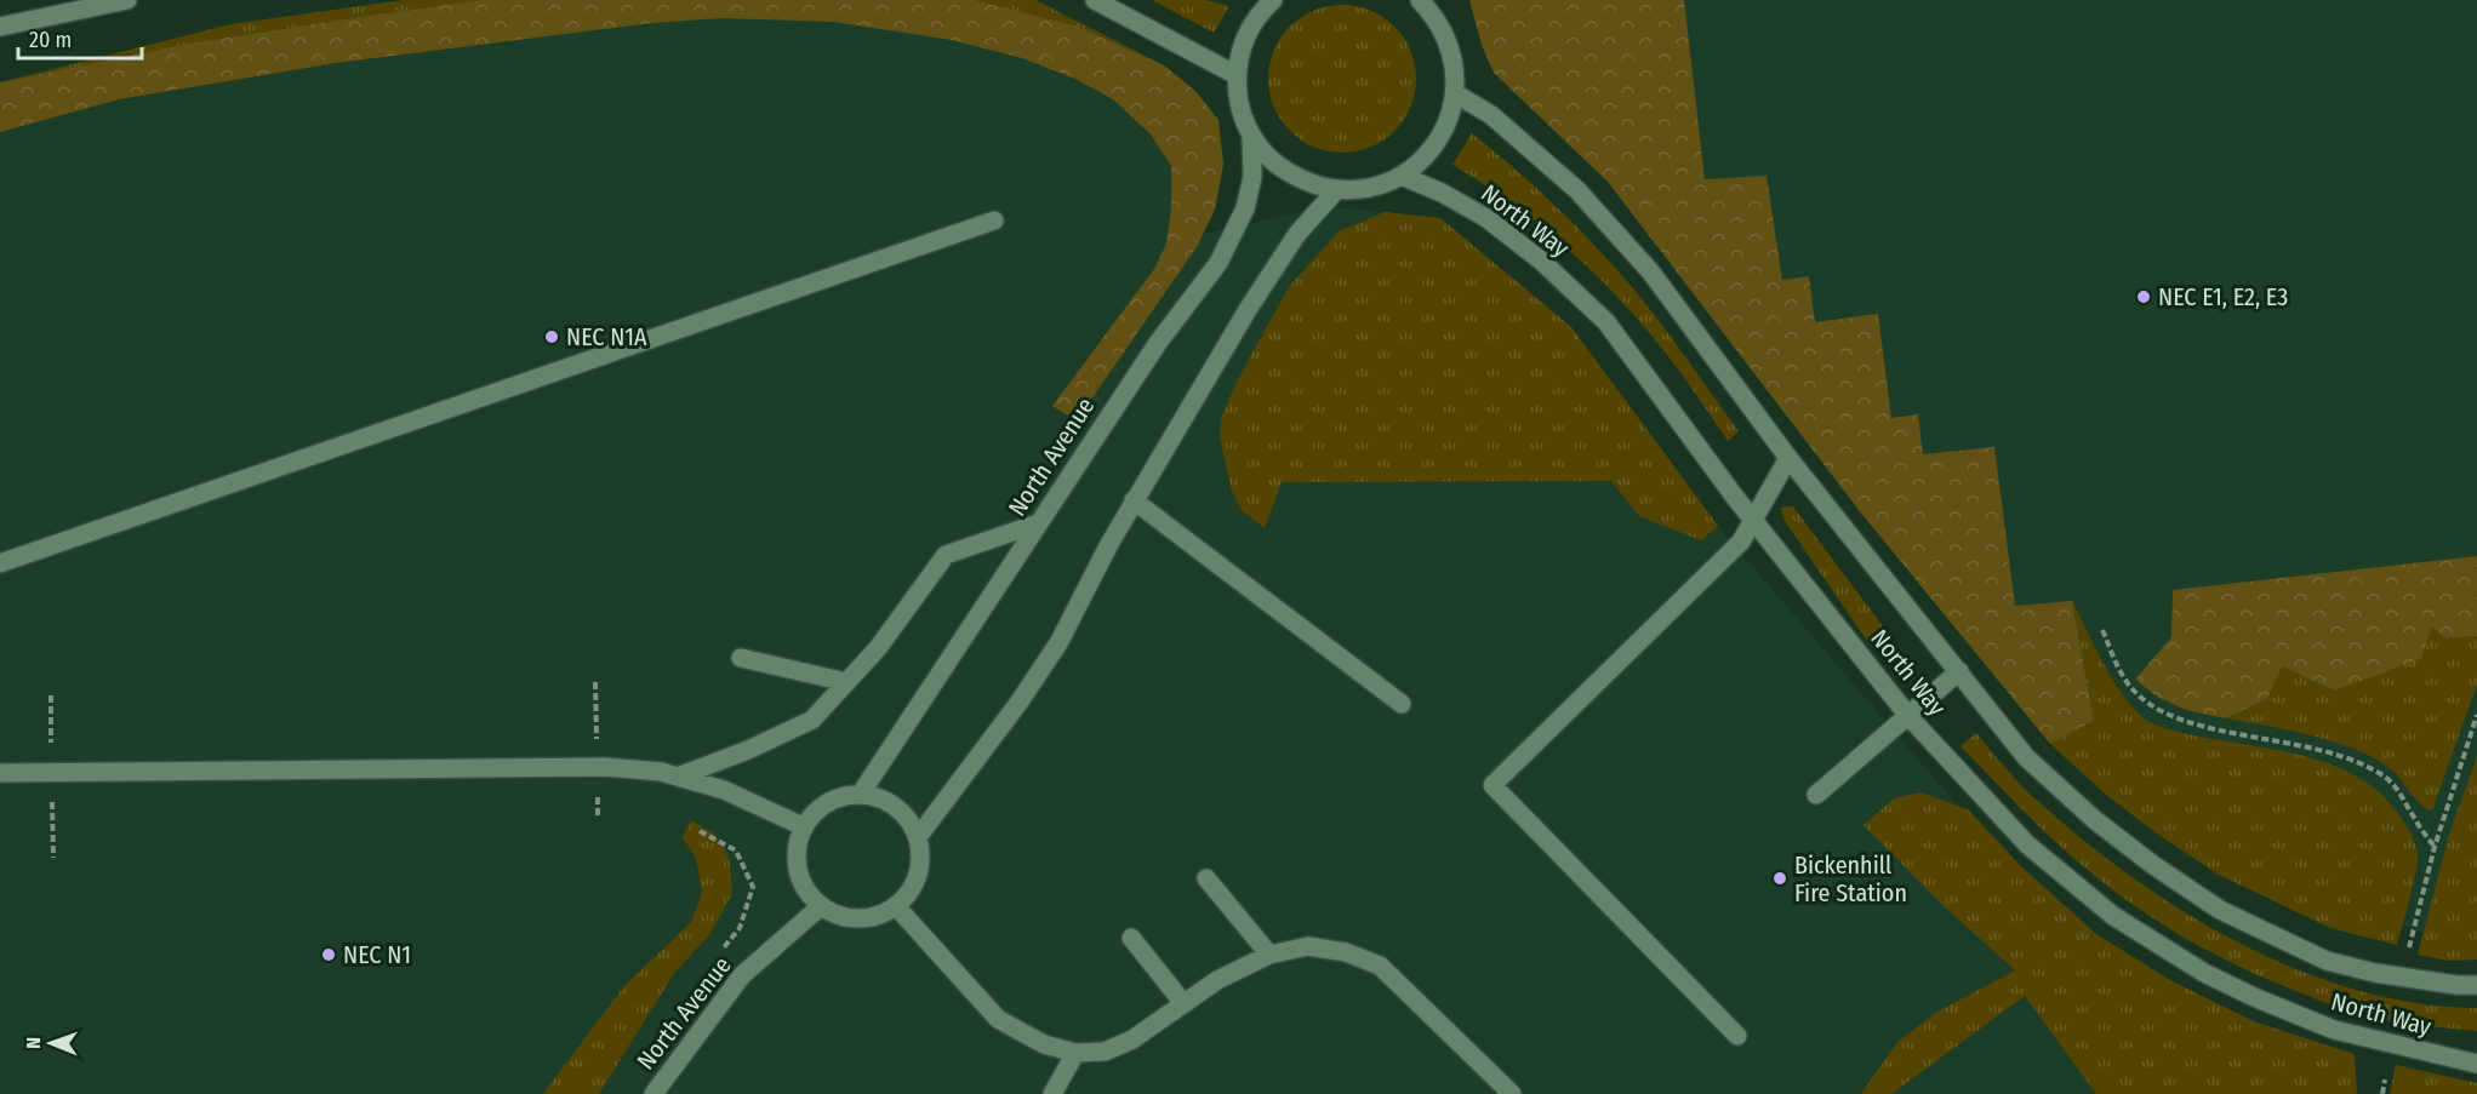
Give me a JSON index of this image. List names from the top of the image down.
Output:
{
  "streets": {
    "street": ["North Way", "North Avenue"]
  },
  "places": [
    "NEC E1, E2, E3",
    "NEC N1A",
    "Bickenhill Fire Station",
    "NEC N1"
  ],
  "scale_bar": "20 m",
  "north": "left"
}
